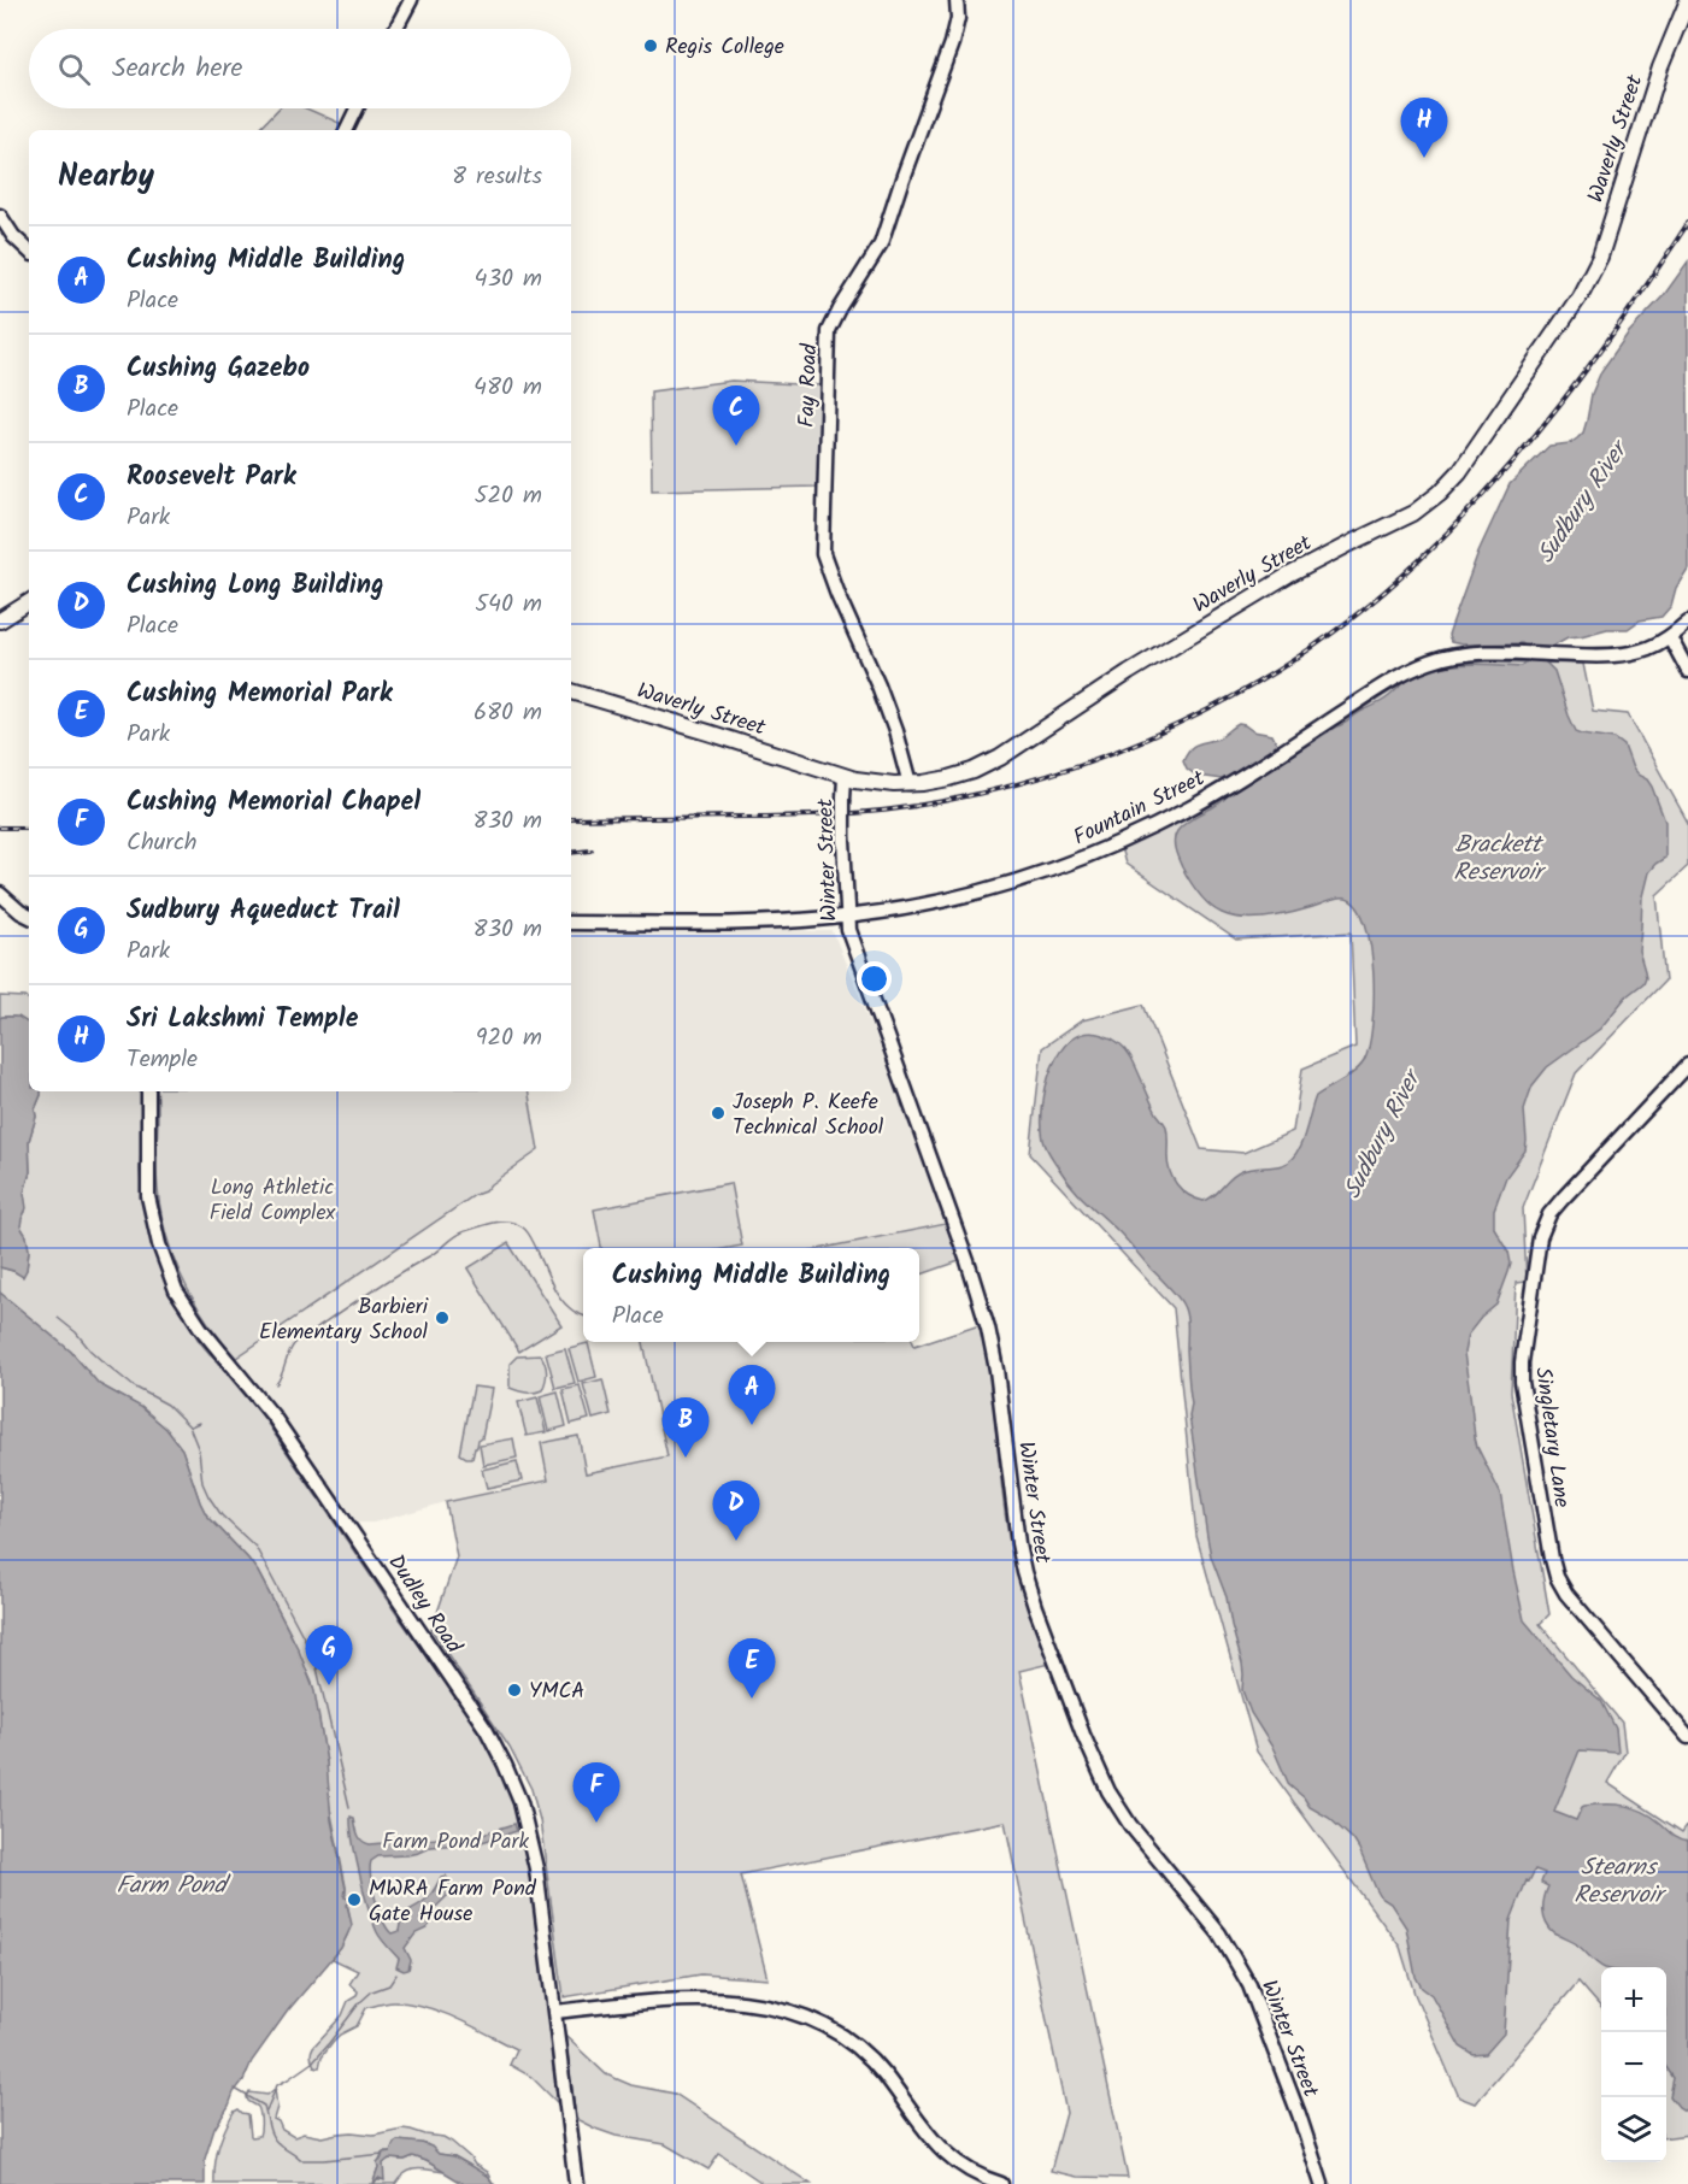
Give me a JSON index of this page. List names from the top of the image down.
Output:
{
  "streets": {
    "main road": ["Waverly Street"],
    "street": [
      "Fay Road",
      "Fountain Street",
      "Winter Street",
      "Singletary Lane",
      "Dudley Road"
    ]
  },
  "crossings": [
    ["Waverly Street", "Fay Road"],
    ["Waverly Street", "Winter Street"],
    ["Fountain Street", "Winter Street"]
  ],
  "water": [
    "Sudbury River",
    "Brackett Reservoir",
    "Stearns Reservoir",
    "Farm Pond"
  ],
  "parks": ["Long Athletic Field Complex", "Farm Pond Park"],
  "places": [
    "Regis College",
    "Joseph P. Keefe Technical School",
    "Barbieri Elementary School",
    "YMCA",
    "MWRA Farm Pond Gate House"
  ],
  "page": {
    "search": "Search here",
    "pins": [
      "H",
      "C",
      "A",
      "B",
      "D",
      "G",
      "E",
      "F"
    ],
    "heading": ["Nearby", "8 results"],
    "list": [
      {
        "mark": "A",
        "name": "Cushing Middle Building",
        "note": "Place",
        "value": "430 m"
      },
      {
        "mark": "B",
        "name": "Cushing Gazebo",
        "note": "Place",
        "value": "480 m"
      },
      {
        "mark": "C",
        "name": "Roosevelt Park",
        "note": "Park",
        "value": "520 m"
      },
      {
        "mark": "D",
        "name": "Cushing Long Building",
        "note": "Place",
        "value": "540 m"
      },
      {
        "mark": "E",
        "name": "Cushing Memorial Park",
        "note": "Park",
        "value": "680 m"
      },
      {
        "mark": "F",
        "name": "Cushing Memorial Chapel",
        "note": "Church",
        "value": "830 m"
      },
      {
        "mark": "G",
        "name": "Sudbury Aqueduct Trail",
        "note": "Park",
        "value": "830 m"
      },
      {
        "mark": "H",
        "name": "Sri Lakshmi Temple",
        "note": "Temple",
        "value": "920 m"
      }
    ],
    "popup": ["Cushing Middle Building", "Place"],
    "map_buttons": ["+", "−"]
  }
}
